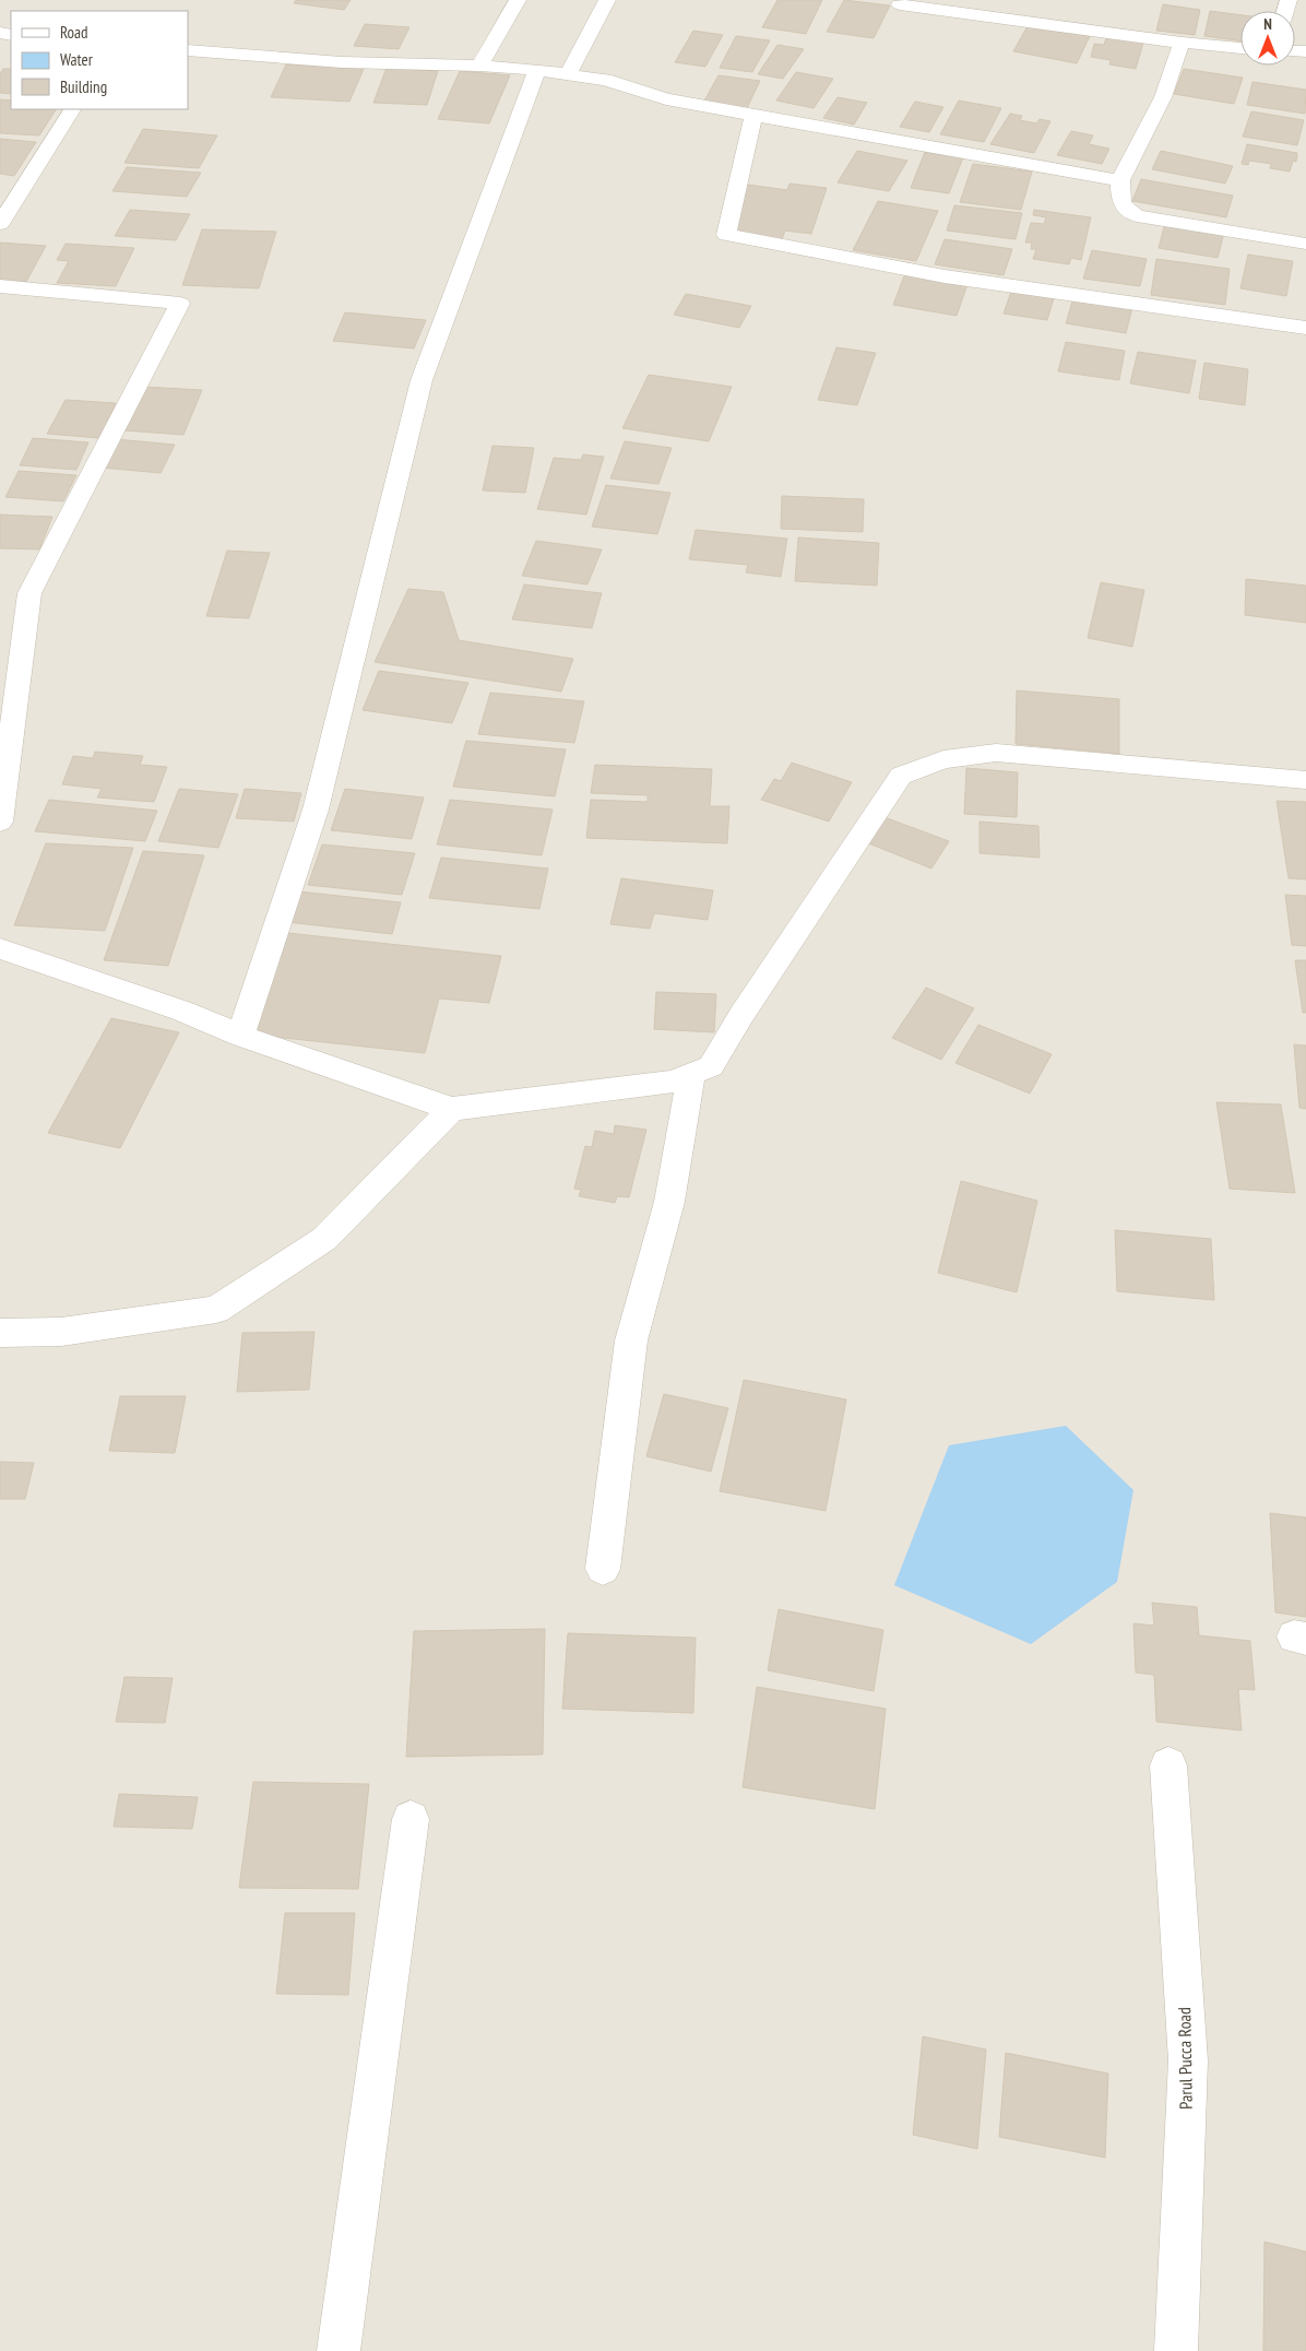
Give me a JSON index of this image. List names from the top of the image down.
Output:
{
  "streets": {
    "street": ["Parul Pucca Road"]
  },
  "legend": ["Road", "Water", "Building"],
  "north": "top"
}
